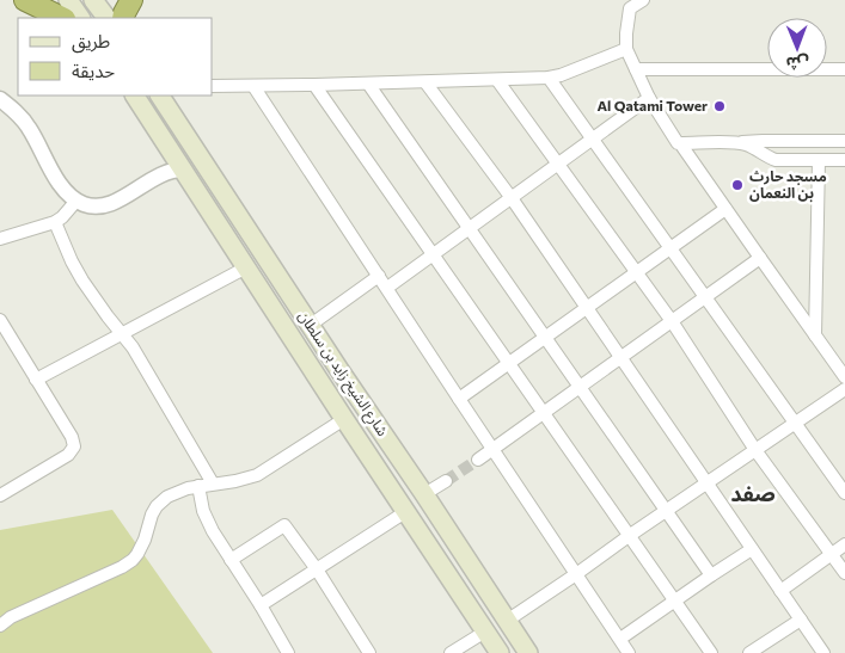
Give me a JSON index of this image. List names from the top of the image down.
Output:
{
  "streets": {
    "main road": ["شارع الشيخ زايد بن سلطان"]
  },
  "districts": ["صفد"],
  "places": ["Al Qatami Tower", "مسجد حارث بن النعمان"],
  "legend": ["طريق", "حديقة"],
  "north": "bottom"
}
